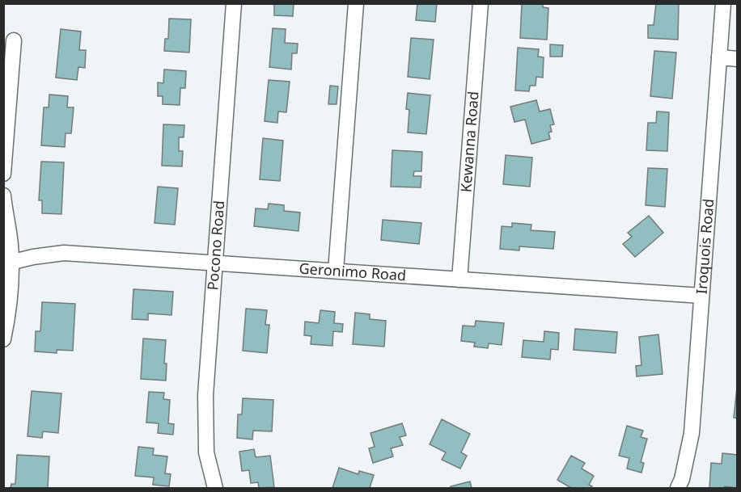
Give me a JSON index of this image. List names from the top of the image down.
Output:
{
  "streets": {
    "street": [
      "Kewanna Road",
      "Pocono Road",
      "Iroquois Road",
      "Geronimo Road"
    ]
  },
  "crossings": [
    ["Kewanna Road", "Geronimo Road"],
    ["Pocono Road", "Geronimo Road"],
    ["Iroquois Road", "Geronimo Road"]
  ]
}
